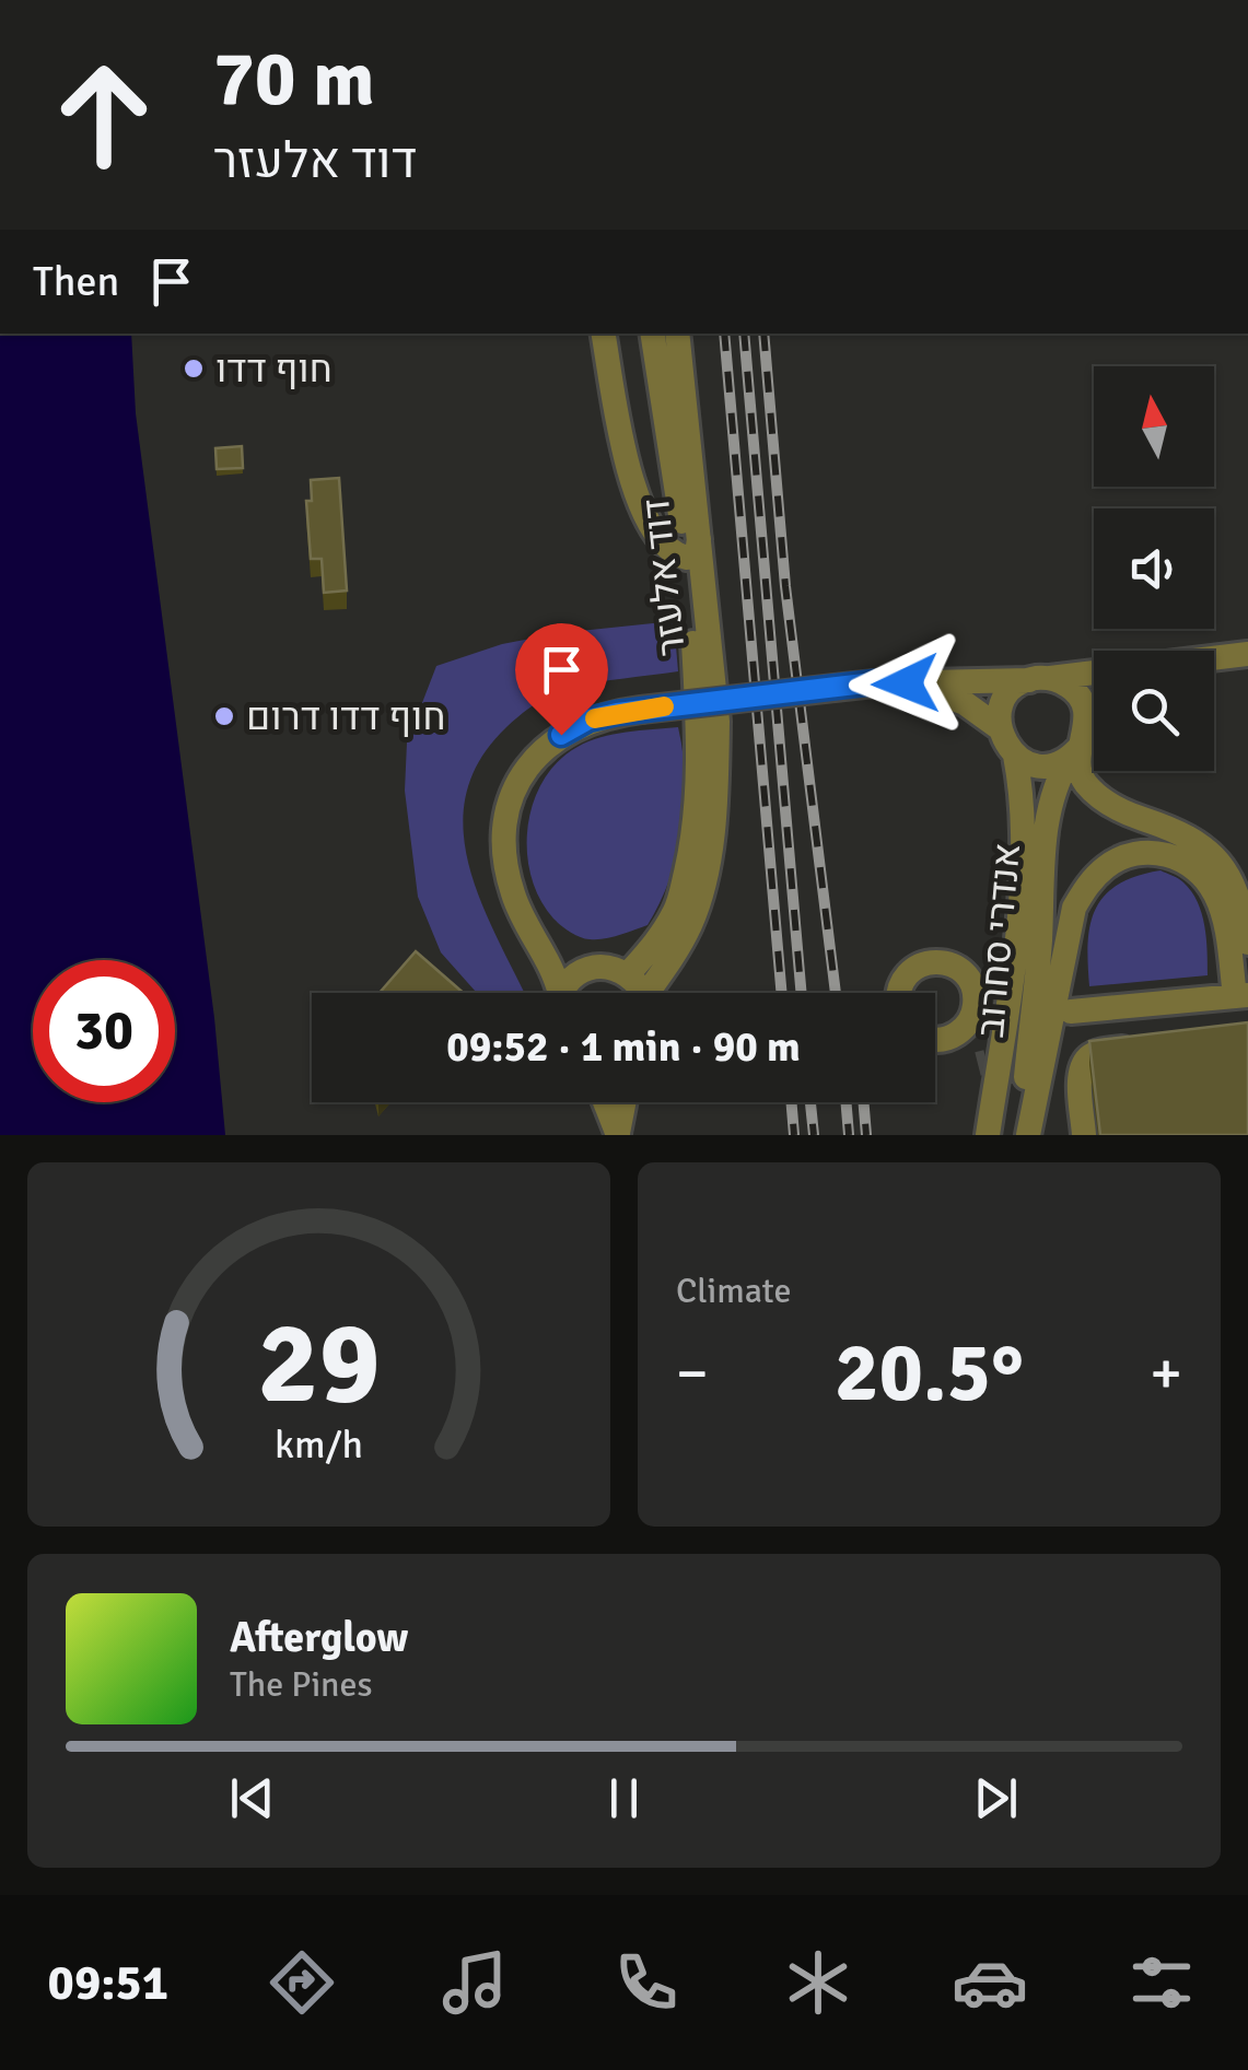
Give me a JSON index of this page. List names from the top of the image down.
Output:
{
  "streets": {
    "street": ["דוד אלעזר", "אנדרי סחרוב"]
  },
  "places": ["חוף דדו", "חוף דדו דרום"],
  "north": "top",
  "page": {
    "turn": ["70 m", "דוד אלעזר"],
    "then": "Then",
    "limit": "30",
    "trip": "09:52 · 1 min · 90 m",
    "tile": "Climate",
    "heat": ["−", "20.5°", "+"],
    "song": ["Afterglow", "The Pines"],
    "tabs": "09:51",
    "gauge": ["29", "km/h"]
  }
}
